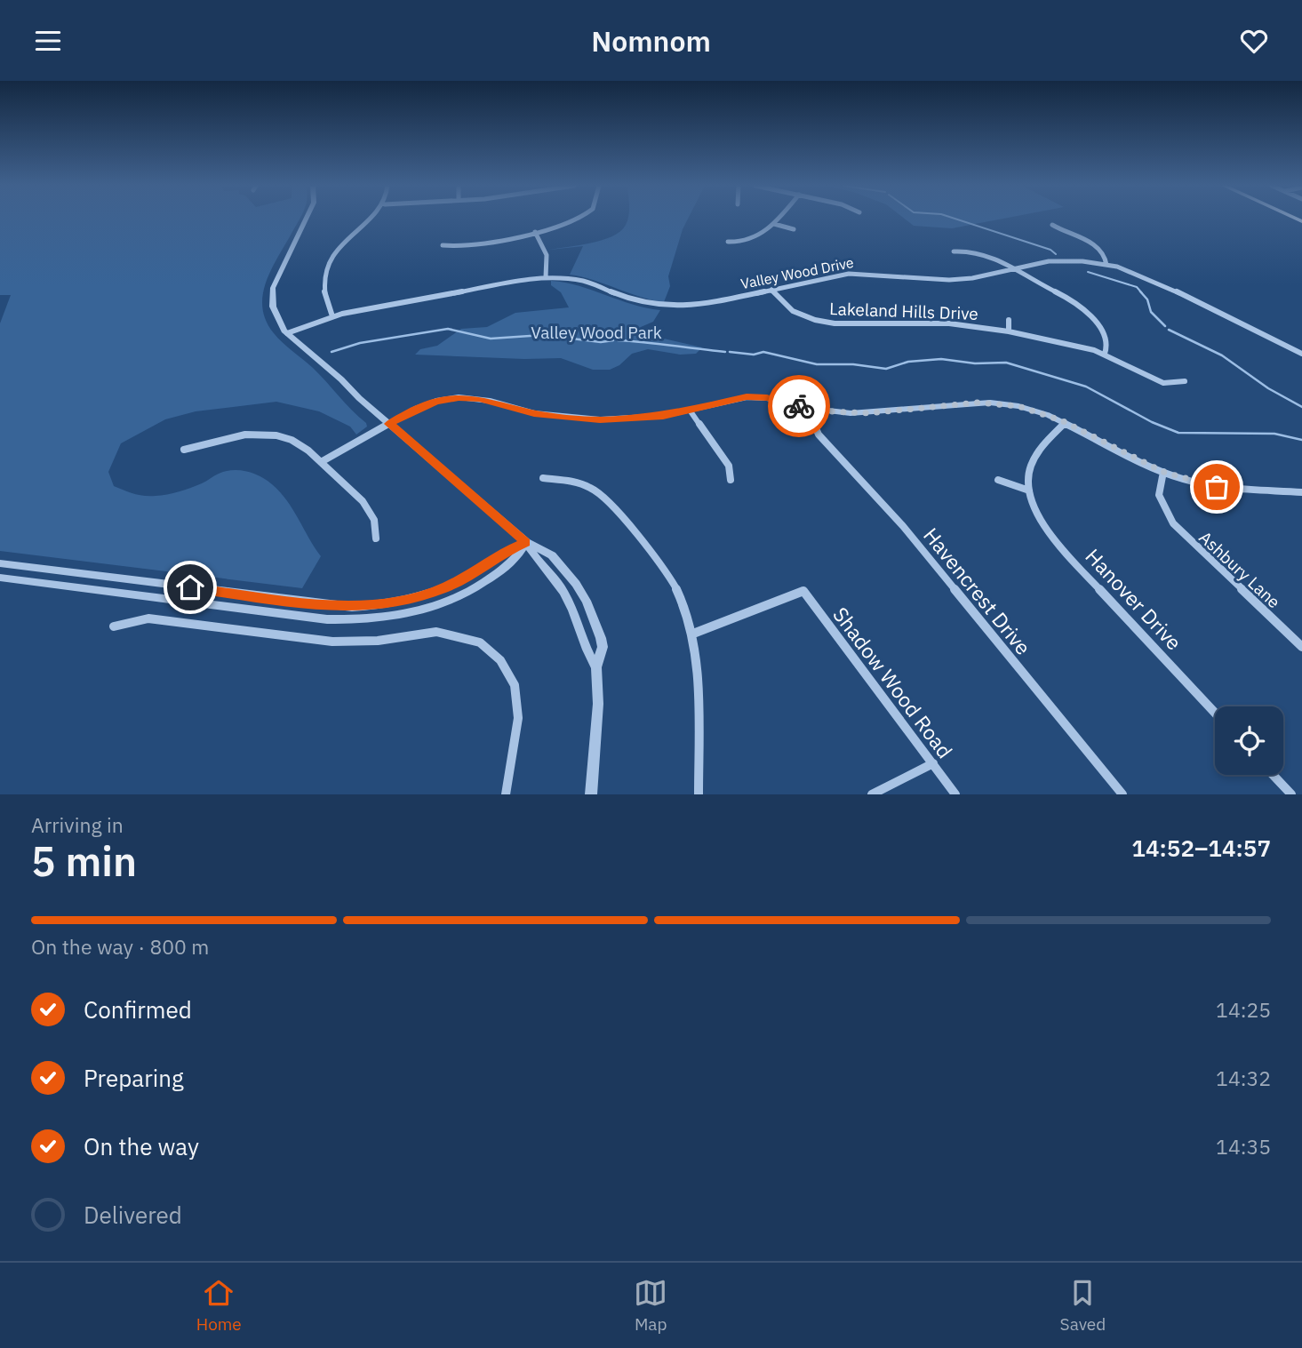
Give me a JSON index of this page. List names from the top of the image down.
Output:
{
  "streets": {
    "street": [
      "Valley Wood Drive",
      "Lakeland Hills Drive",
      "Ashbury Lane",
      "Havencrest Drive",
      "Hanover Drive",
      "Shadow Wood Road"
    ]
  },
  "crossings": [
    ["Valley Wood Drive", "Lakeland Hills Drive"]
  ],
  "parks": ["Valley Wood Park"],
  "page": {
    "header": "Nomnom",
    "heading": ["5 min", "Arriving in", "14:52–14:57"],
    "bar": "On the way · 800 m",
    "list": [
      ["Confirmed", "14:25"],
      ["Preparing", "14:32"],
      ["On the way", "14:35"],
      "Delivered"
    ],
    "tabs": ["Home", "Map", "Saved"]
  }
}
